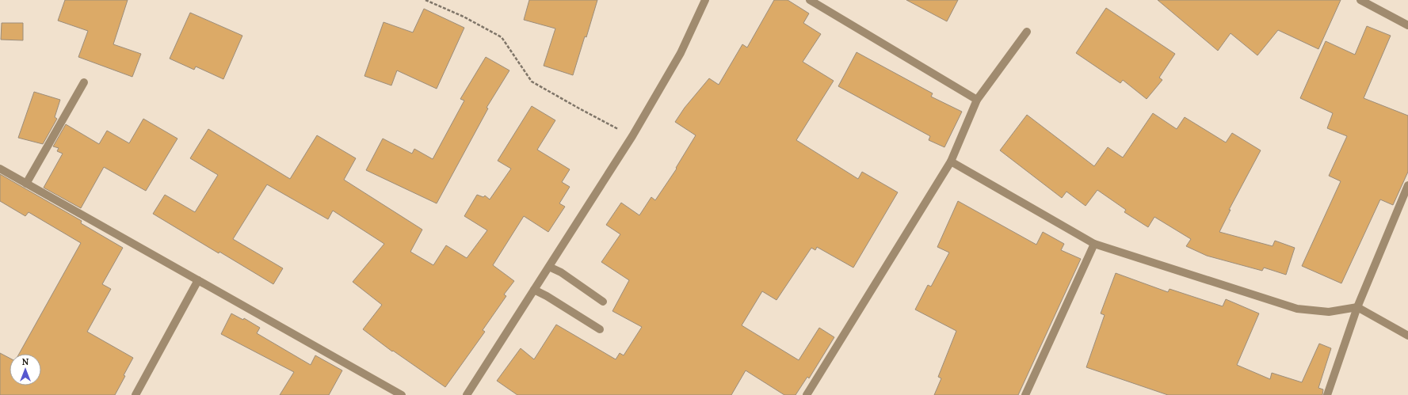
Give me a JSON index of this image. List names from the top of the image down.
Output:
{
  "north": "top"
}
